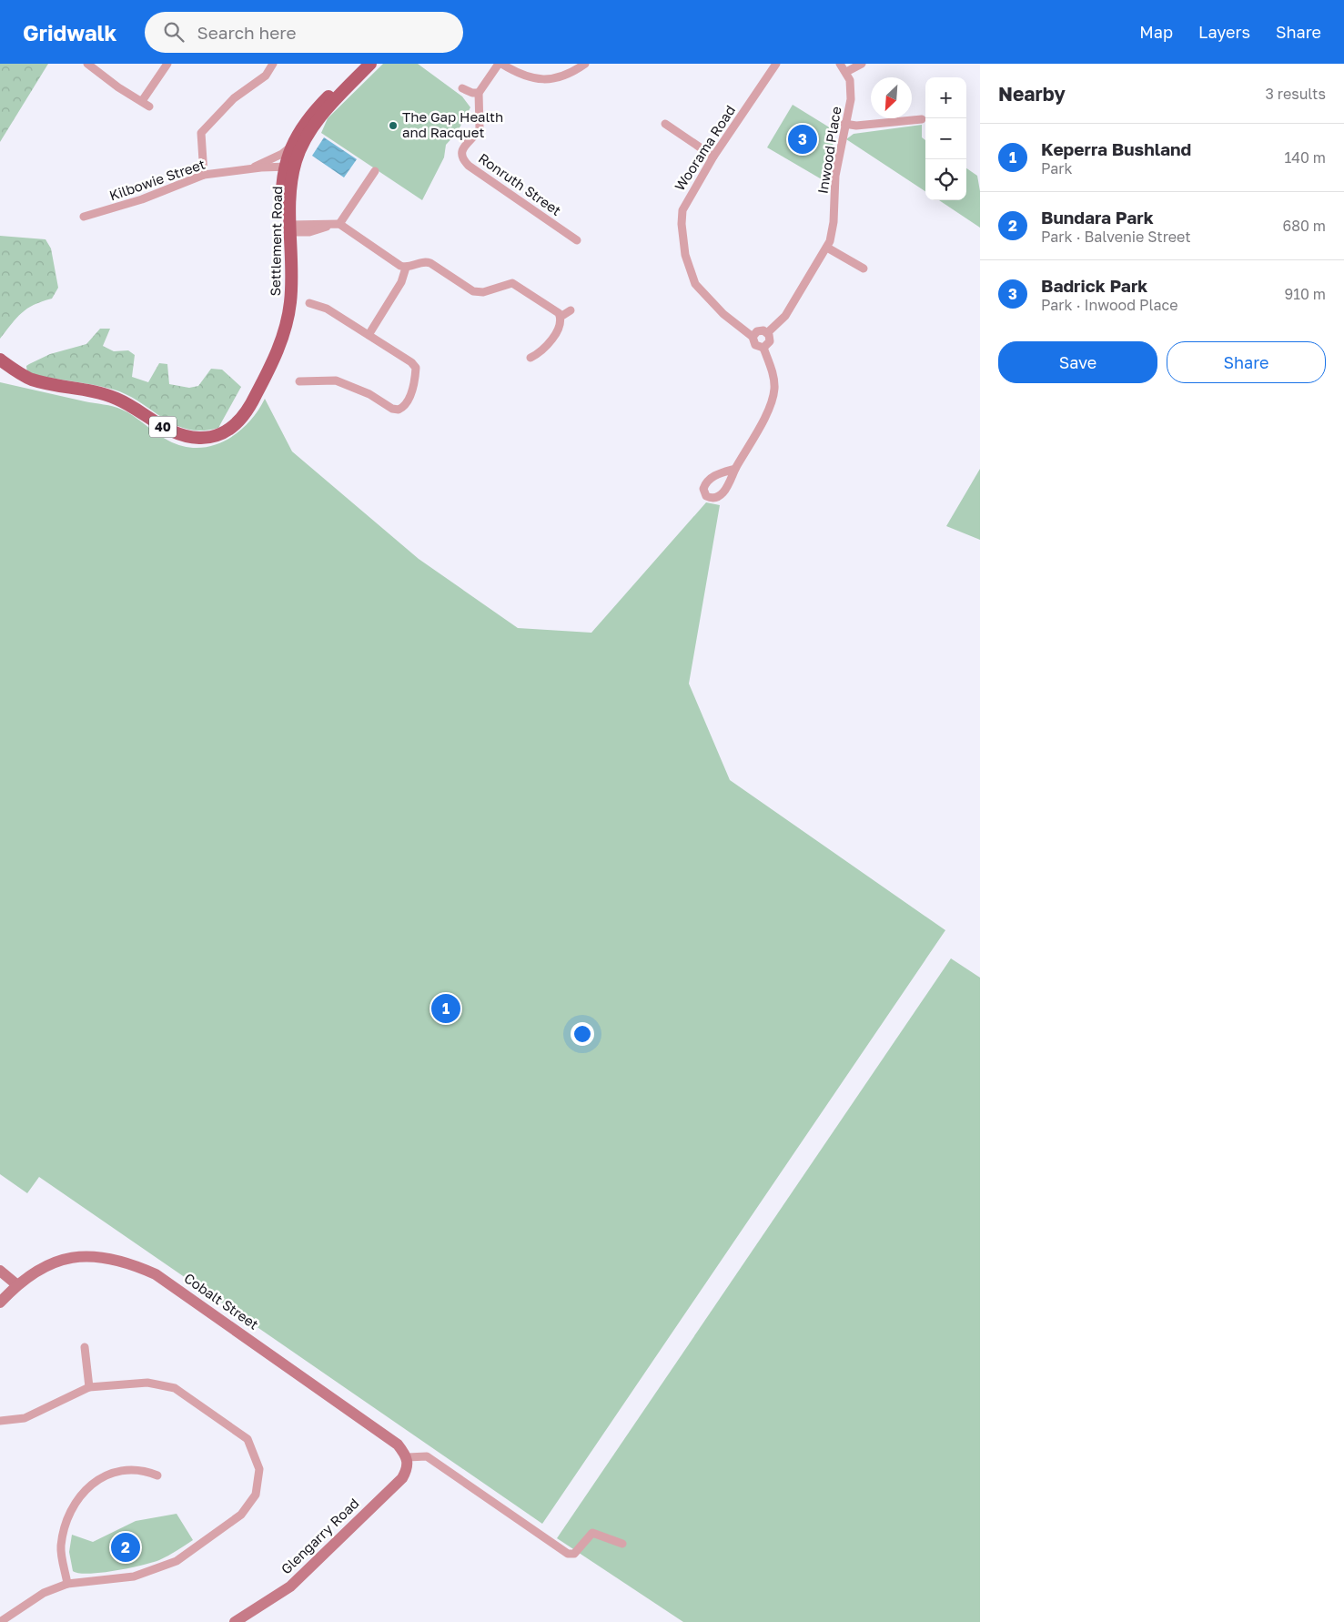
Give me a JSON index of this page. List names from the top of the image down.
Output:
{
  "streets": {
    "main road": ["Settlement Road", "40"],
    "street": [
      "Woorama Road",
      "Inwood Place",
      "Kilbowie Street",
      "Ronruth Street",
      "Cobalt Street",
      "Glengarry Road"
    ]
  },
  "crossings": [
    ["Woorama Road", "Inwood Place"],
    ["Kilbowie Street", "Settlement Road"],
    ["Cobalt Street", "Glengarry Road"]
  ],
  "places": ["The Gap Health and Racquet"],
  "north": "bottom left",
  "page": {
    "header": "Gridwalk",
    "search": "Search here",
    "nav": ["Map", "Layers", "Share"],
    "heading": ["Nearby", "3 results"],
    "map_buttons": ["+", "−"],
    "pins": ["3", "1", "2"],
    "list": [
      {
        "mark": "1",
        "name": "Keperra Bushland",
        "note": "Park",
        "value": "140 m"
      },
      {
        "mark": "2",
        "name": "Bundara Park",
        "note": "Park · Balvenie Street",
        "value": "680 m"
      },
      {
        "mark": "3",
        "name": "Badrick Park",
        "note": "Park · Inwood Place",
        "value": "910 m"
      }
    ],
    "buttons": ["Save", "Share"]
  }
}
